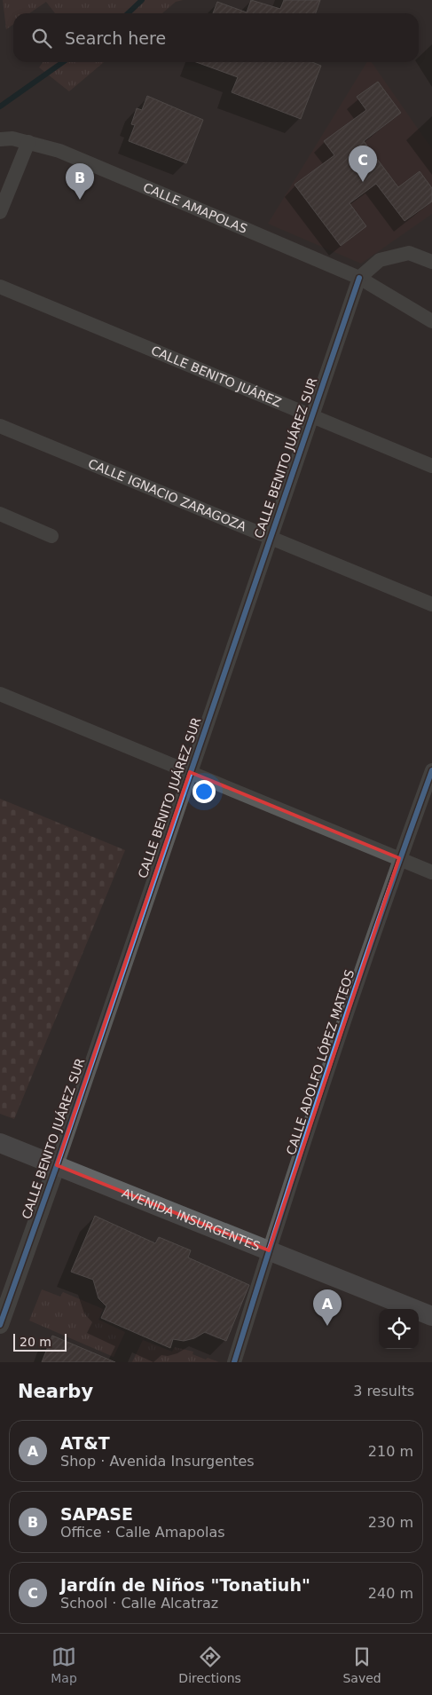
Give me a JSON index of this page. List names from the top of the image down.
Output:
{
  "streets": {
    "main road": ["AVENIDA INSURGENTES"],
    "street": [
      "CALLE AMAPOLAS",
      "CALLE BENITO JUÁREZ",
      "CALLE BENITO JUÁREZ SUR",
      "CALLE IGNACIO ZARAGOZA",
      "CALLE ADOLFO LÓPEZ MATEOS"
    ]
  },
  "crossings": [
    ["CALLE AMAPOLAS", "CALLE BENITO JUÁREZ SUR"],
    ["CALLE BENITO JUÁREZ", "CALLE BENITO JUÁREZ SUR"],
    ["CALLE BENITO JUÁREZ SUR", "CALLE IGNACIO ZARAGOZA"],
    ["CALLE BENITO JUÁREZ SUR", "AVENIDA INSURGENTES"],
    ["CALLE ADOLFO LÓPEZ MATEOS", "AVENIDA INSURGENTES"]
  ],
  "scale_bar": "20 m",
  "page": {
    "search": "Search here",
    "pins": ["C", "B", "A"],
    "scale": "20 m",
    "heading": ["Nearby", "3 results"],
    "list": [
      {
        "mark": "A",
        "name": "AT&T",
        "note": "Shop · Avenida Insurgentes",
        "value": "210 m"
      },
      {
        "mark": "B",
        "name": "SAPASE",
        "note": "Office · Calle Amapolas",
        "value": "230 m"
      },
      {
        "mark": "C",
        "name": "Jardín de Niños \"Tonatiuh\"",
        "note": "School · Calle Alcatraz",
        "value": "240 m"
      }
    ],
    "nav": ["Map", "Directions", "Saved"]
  }
}
